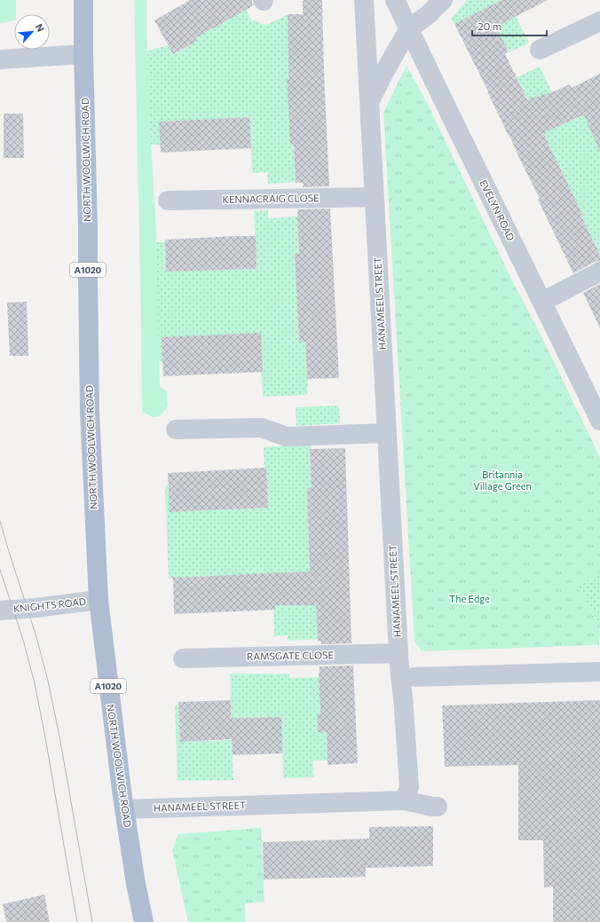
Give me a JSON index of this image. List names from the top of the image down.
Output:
{
  "streets": {
    "main road": ["NORTH WOOLWICH ROAD", "A1020"],
    "street": [
      "KENNACRAIG CLOSE",
      "EVELYN ROAD",
      "HANAMEEL STREET",
      "KNIGHTS ROAD",
      "RAMSGATE CLOSE"
    ]
  },
  "crossings": [
    ["NORTH WOOLWICH ROAD", "A1020"],
    ["NORTH WOOLWICH ROAD", "HANAMEEL STREET"],
    ["NORTH WOOLWICH ROAD", "KNIGHTS ROAD"],
    ["KENNACRAIG CLOSE", "HANAMEEL STREET"],
    ["HANAMEEL STREET", "RAMSGATE CLOSE"]
  ],
  "parks": ["Britannia Village Green", "The Edge"],
  "scale_bar": "20 m",
  "north": "top right"
}
